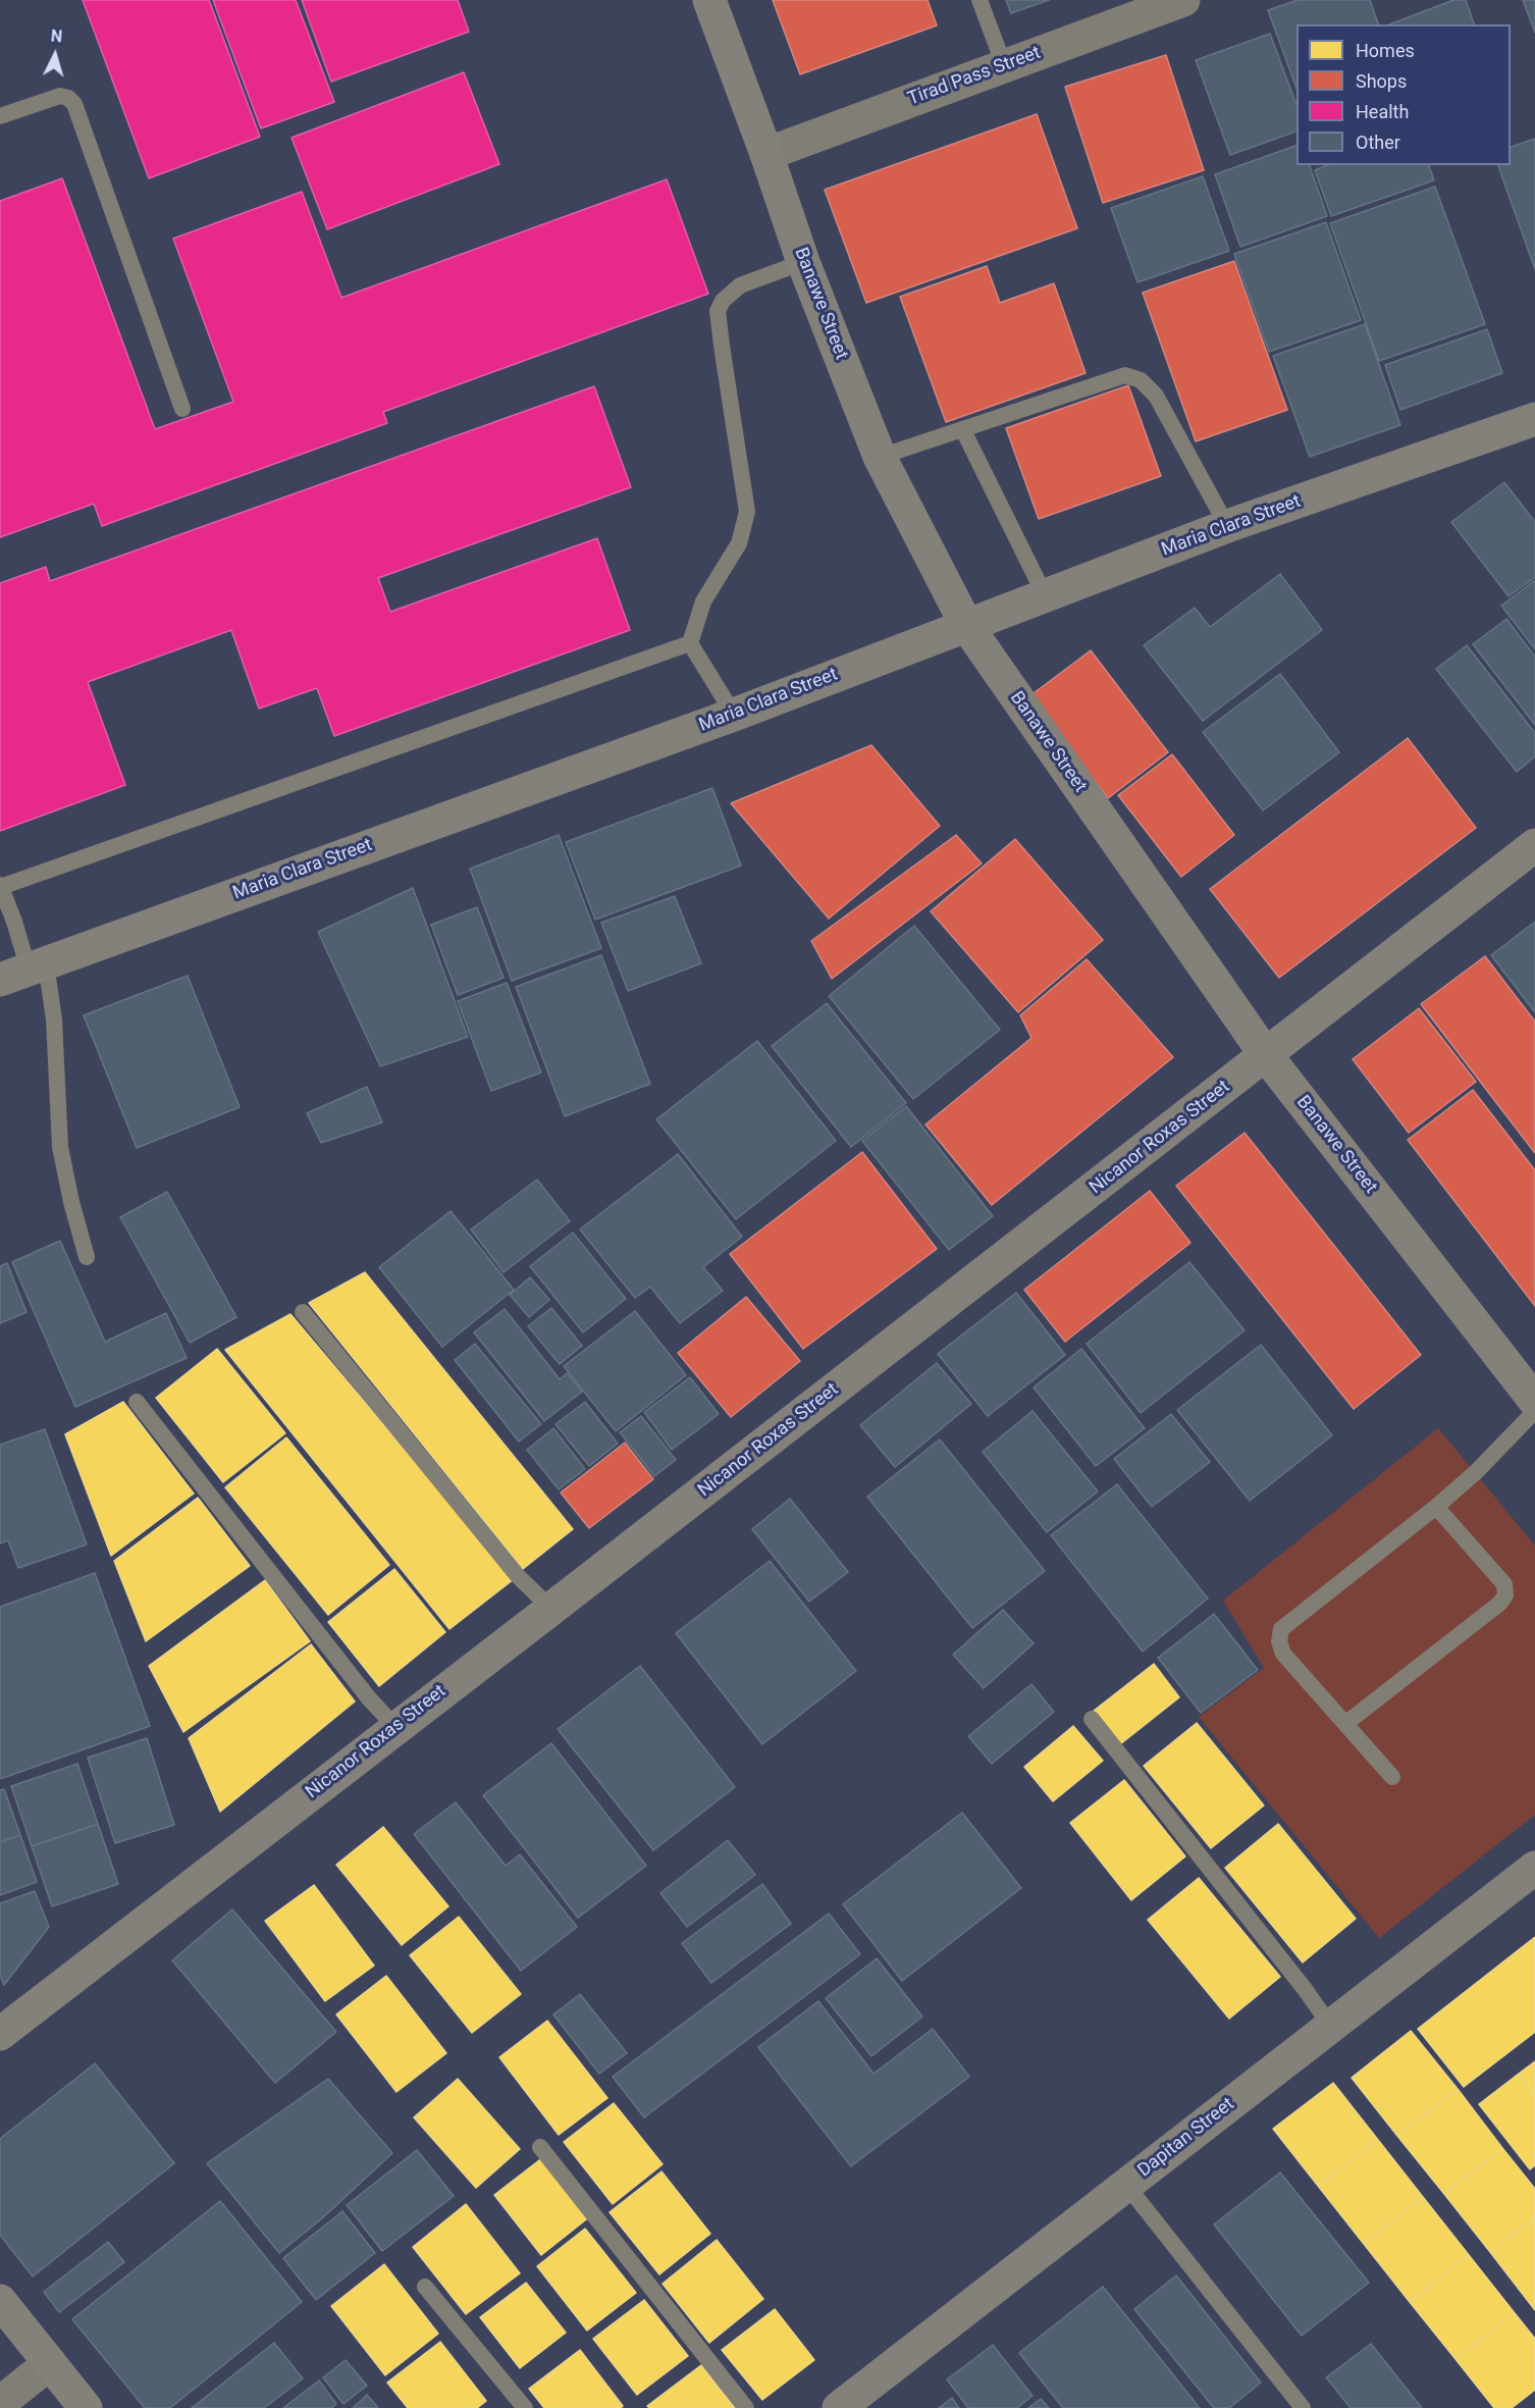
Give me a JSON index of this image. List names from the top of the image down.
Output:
{
  "streets": {
    "street": [
      "Tirad Pass Street",
      "Banawe Street",
      "Maria Clara Street",
      "Nicanor Roxas Street",
      "Dapitan Street"
    ]
  },
  "crossings": [
    ["Tirad Pass Street", "Banawe Street"],
    ["Banawe Street", "Maria Clara Street"],
    ["Banawe Street", "Nicanor Roxas Street"]
  ],
  "legend": [
    "Homes",
    "Shops",
    "Health",
    "Other"
  ],
  "north": "top"
}
